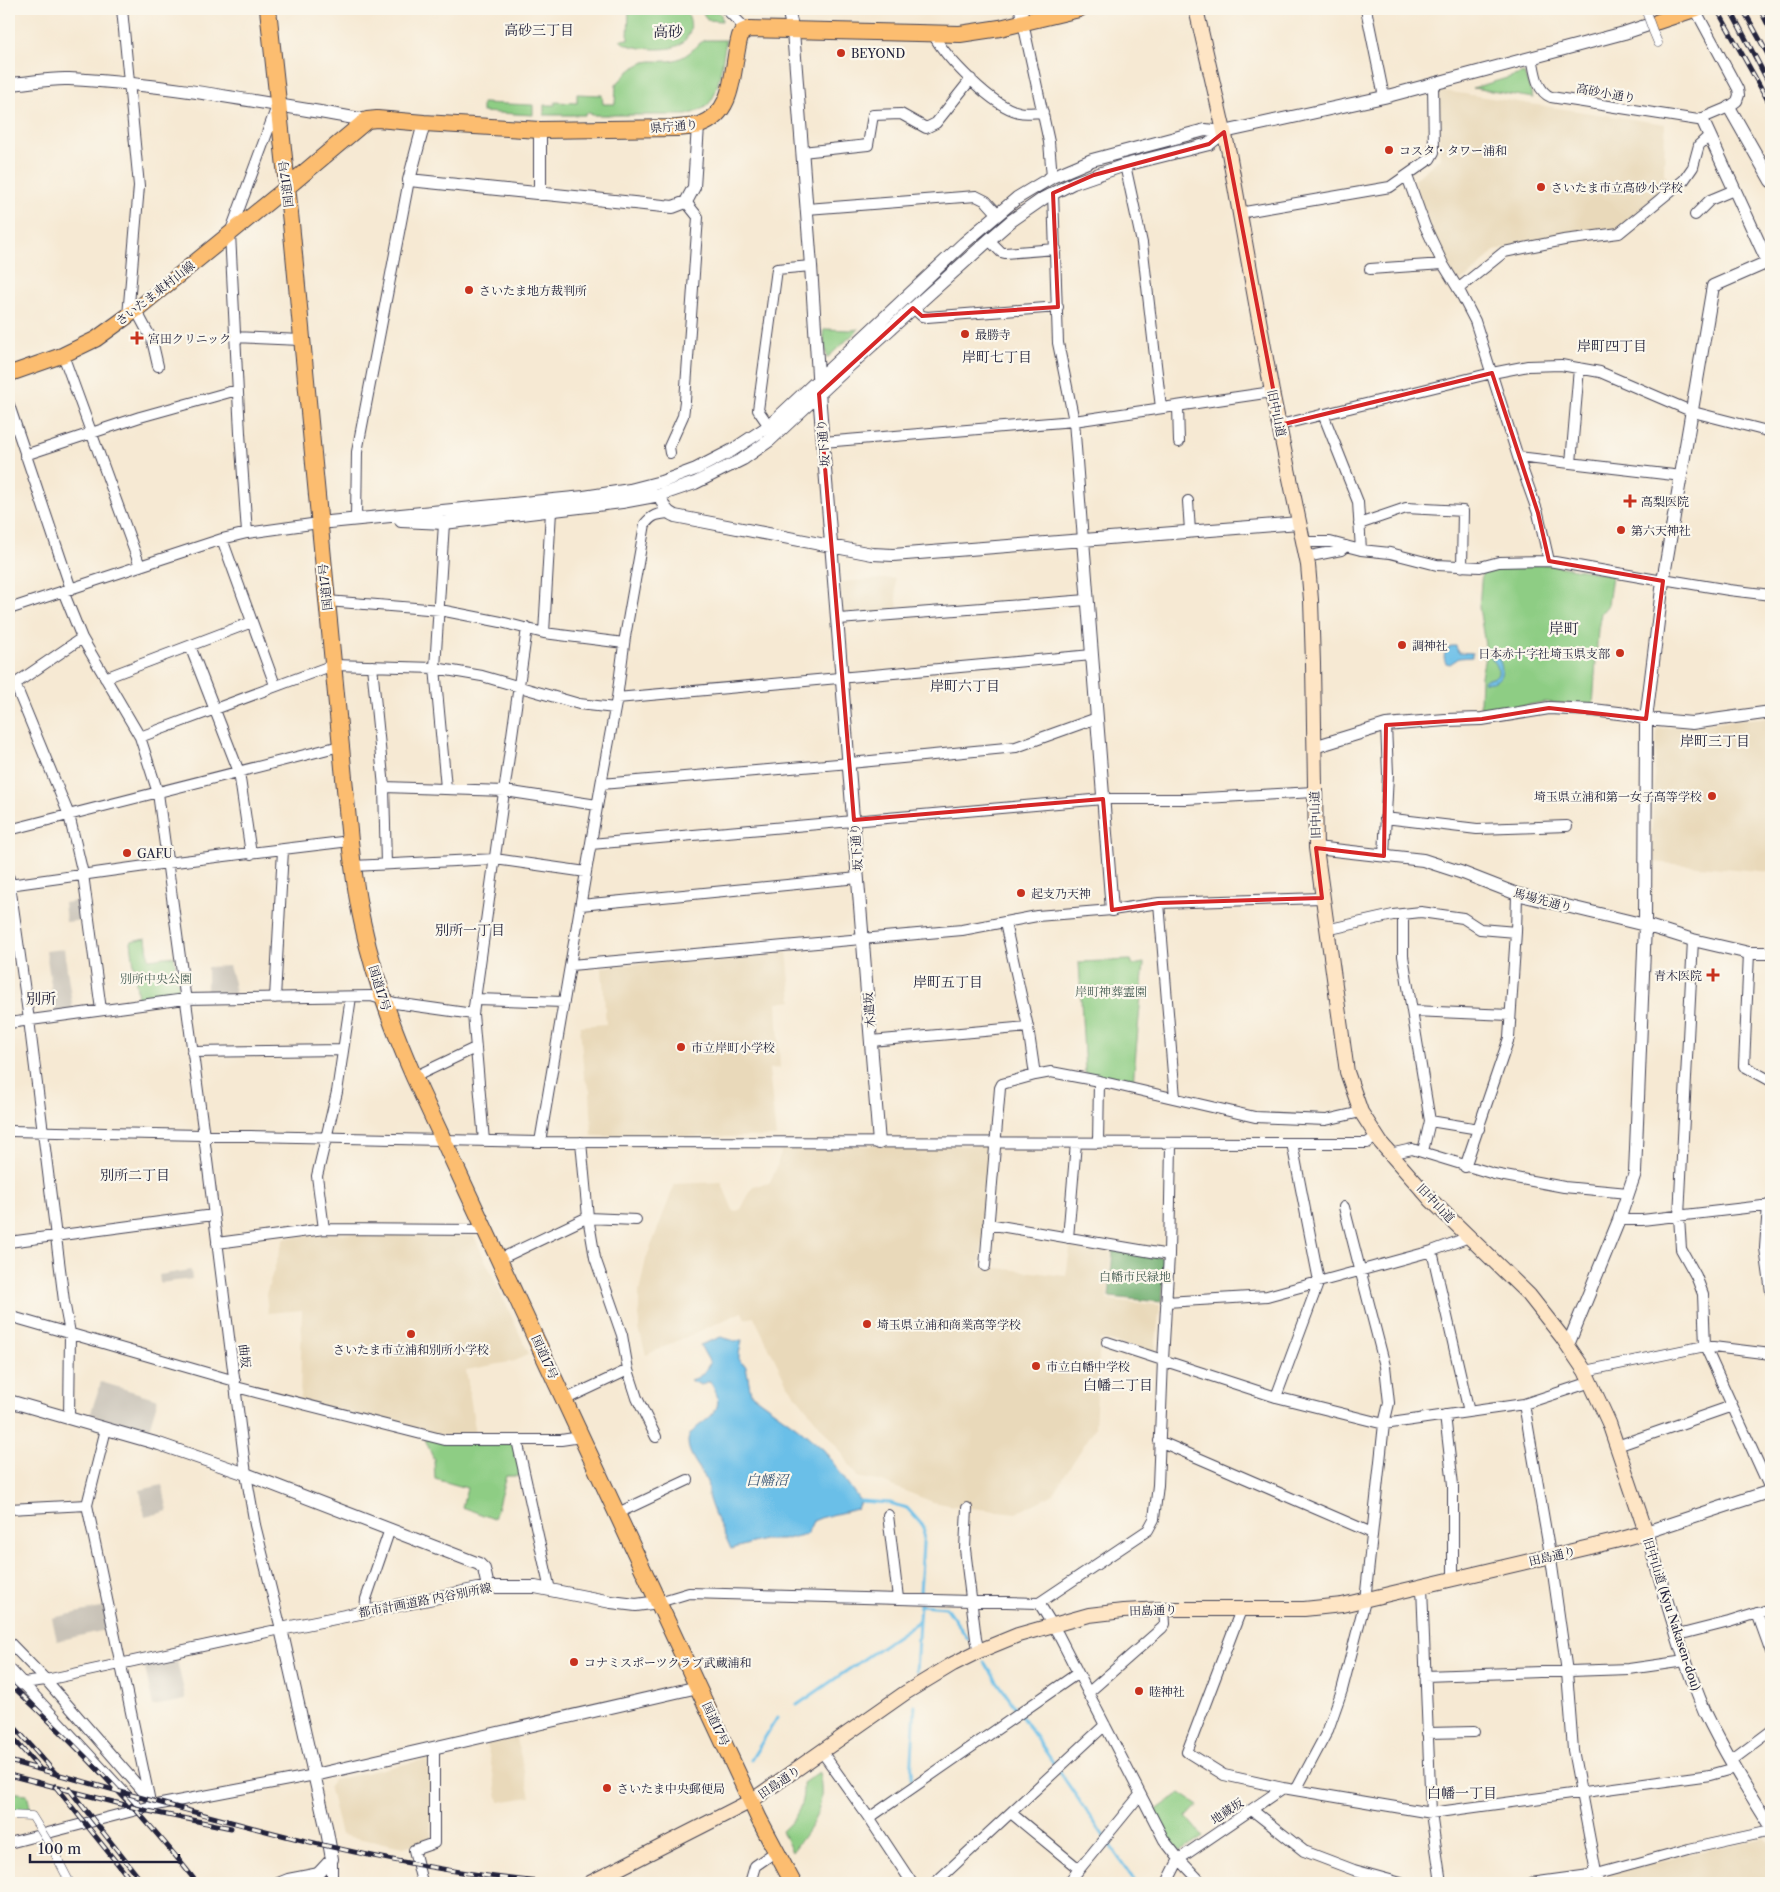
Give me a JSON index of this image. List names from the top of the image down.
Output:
{
  "streets": {
    "highway": ["県庁通り", "国道17号"],
    "main road": ["さいたま東村山線", "旧中山道", "田島通り"],
    "street": [
      "高砂小通り",
      "坂下通り",
      "馬場先通り",
      "木遣坂",
      "曲坂",
      "都市計画道路 内谷別所線",
      "旧中山道 (Kyu Nakasen-dou)",
      "地蔵坂"
    ]
  },
  "crossings": [
    ["国道17号", "さいたま東村山線"],
    ["国道17号", "田島通り"],
    ["国道17号", "都市計画道路 内谷別所線"],
    ["旧中山道", "馬場先通り"],
    ["旧中山道", "田島通り"],
    ["旧中山道", "旧中山道 (Kyu Nakasen-dou)"],
    ["坂下通り", "木遣坂"],
    ["曲坂", "都市計画道路 内谷別所線"],
    ["田島通り", "旧中山道 (Kyu Nakasen-dou)"]
  ],
  "districts": [
    "高砂三丁目",
    "高砂",
    "岸町四丁目",
    "岸町七丁目",
    "岸町",
    "岸町六丁目",
    "岸町三丁目",
    "別所一丁目",
    "岸町五丁目",
    "別所",
    "別所二丁目",
    "白幡二丁目",
    "白幡一丁目"
  ],
  "water": ["白幡沼"],
  "parks": ["別所中央公園", "岸町神葬霊園", "白幡市民緑地"],
  "places": {
    "other": [
      "BEYOND",
      "コスタ・タワー浦和",
      "さいたま市立高砂小学校",
      "さいたま地方裁判所",
      "最勝寺",
      "第六天神社",
      "調神社",
      "日本赤十字社埼玉県支部",
      "埼玉県立浦和第一女子高等学校",
      "GAFU",
      "起支乃天神",
      "市立岸町小学校",
      "埼玉県立浦和商業高等学校",
      "さいたま市立浦和別所小学校",
      "市立白幡中学校",
      "コナミスポーツクラブ武蔵浦和",
      "睦神社",
      "さいたま中央郵便局"
    ],
    "health": ["宮田クリニック", "高梨医院", "青木医院"]
  },
  "scale_bar": "100 m"
}
